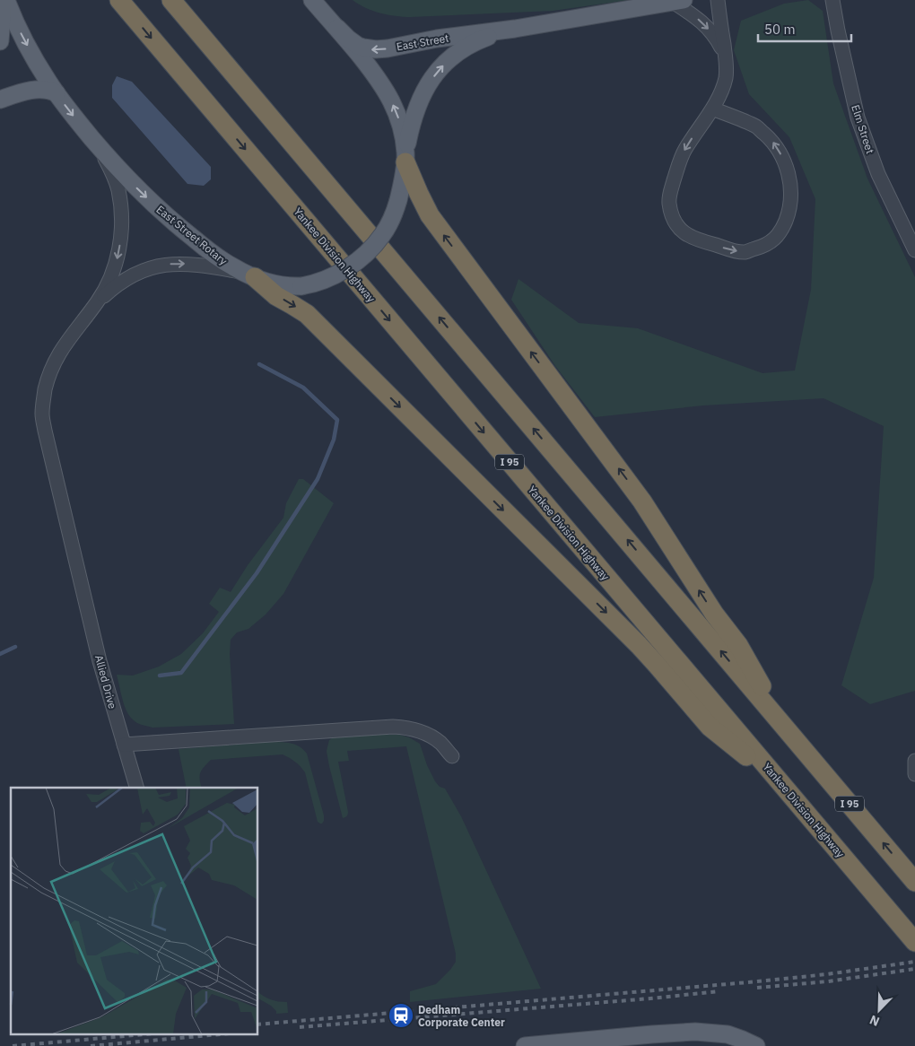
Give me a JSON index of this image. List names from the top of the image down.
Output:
{
  "streets": {
    "highway": ["Yankee Division Highway", "I 95"],
    "main road": ["East Street", "East Street Rotary"],
    "street": ["Elm Street", "Allied Drive"]
  },
  "crossings": [
    ["East Street", "East Street Rotary"],
    ["East Street Rotary", "Allied Drive"]
  ],
  "places": {
    "station": ["Dedham Corporate Center"]
  },
  "scale_bar": "50 m",
  "north": "bottom left"
}
